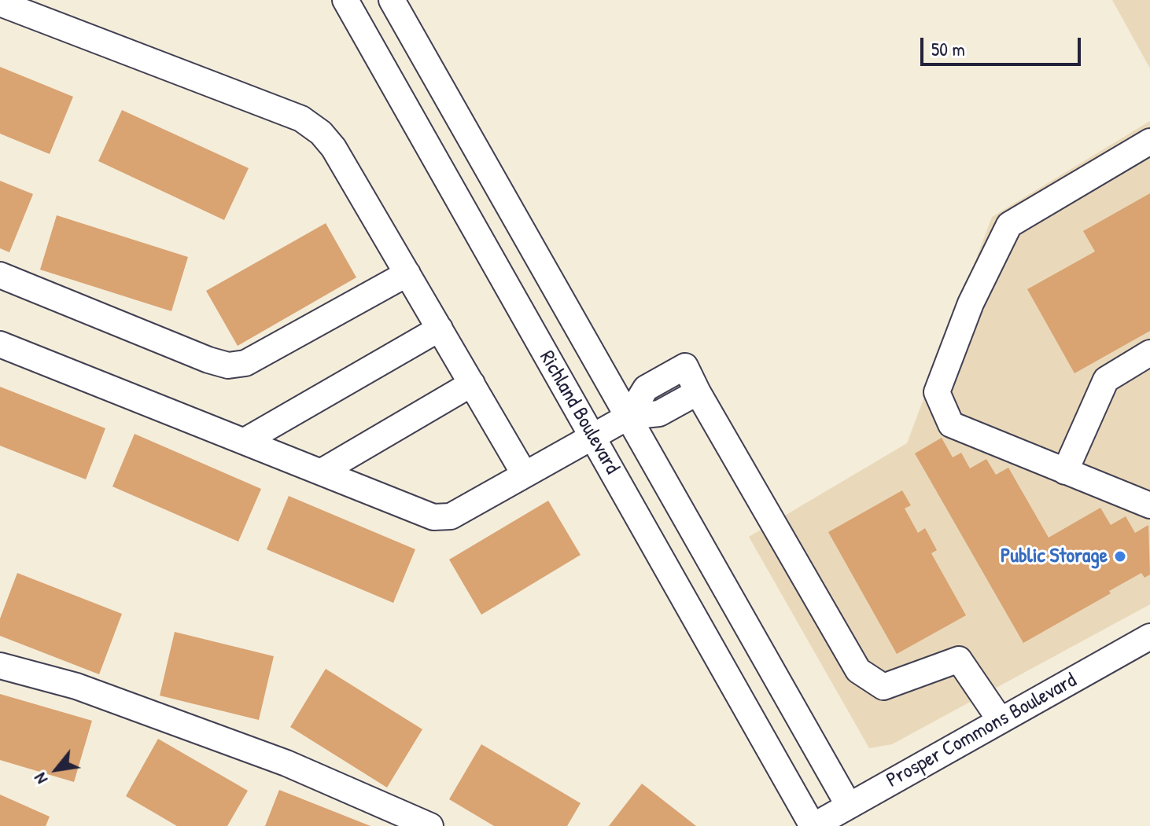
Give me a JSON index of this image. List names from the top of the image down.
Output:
{
  "streets": {
    "street": ["Richland Boulevard", "Prosper Commons Boulevard"]
  },
  "crossings": [
    ["Richland Boulevard", "Prosper Commons Boulevard"]
  ],
  "places": ["Public Storage"],
  "scale_bar": "50 m",
  "north": "bottom left"
}
